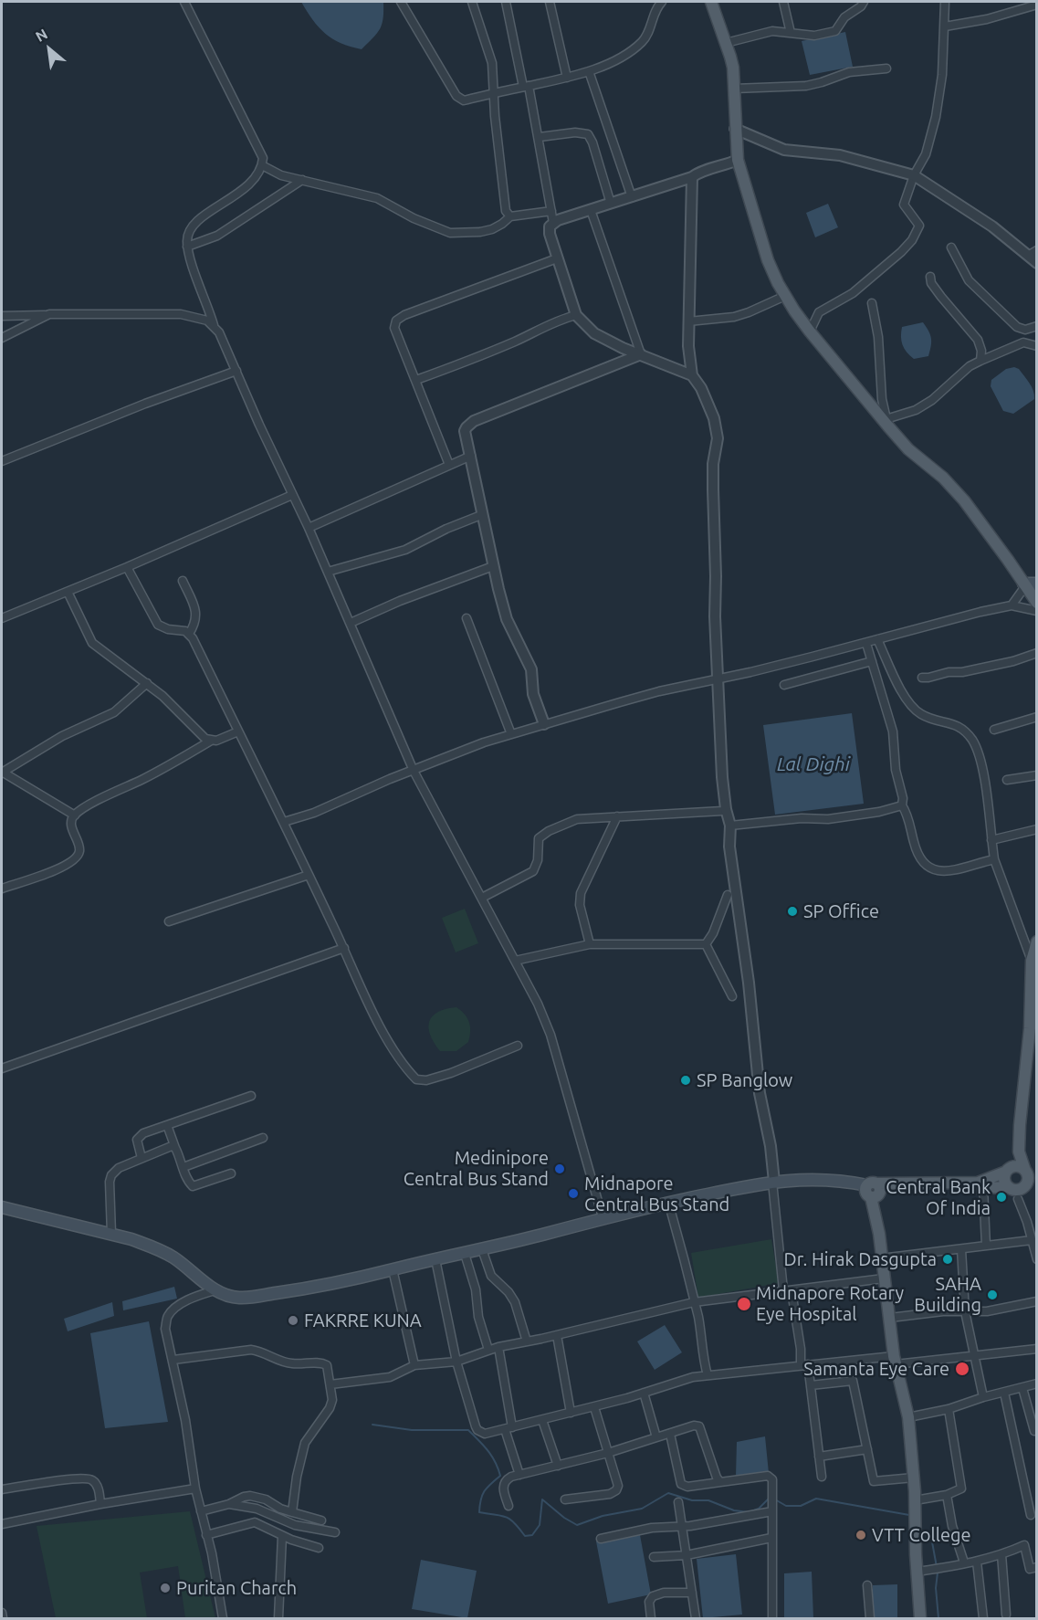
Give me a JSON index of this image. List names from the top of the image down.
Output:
{
  "water": ["Lal Dighi"],
  "places": [
    "SP Office",
    "SP Banglow",
    "Medinipore Central Bus Stand",
    "Midnapore Central Bus Stand",
    "Central Bank Of India",
    "Dr. Hirak Dasgupta",
    "SAHA Building",
    "Midnapore Rotary Eye Hospital",
    "FAKRRE KUNA",
    "Samanta Eye Care",
    "VTT College",
    "Puritan Charch"
  ],
  "north": "top left"
}
